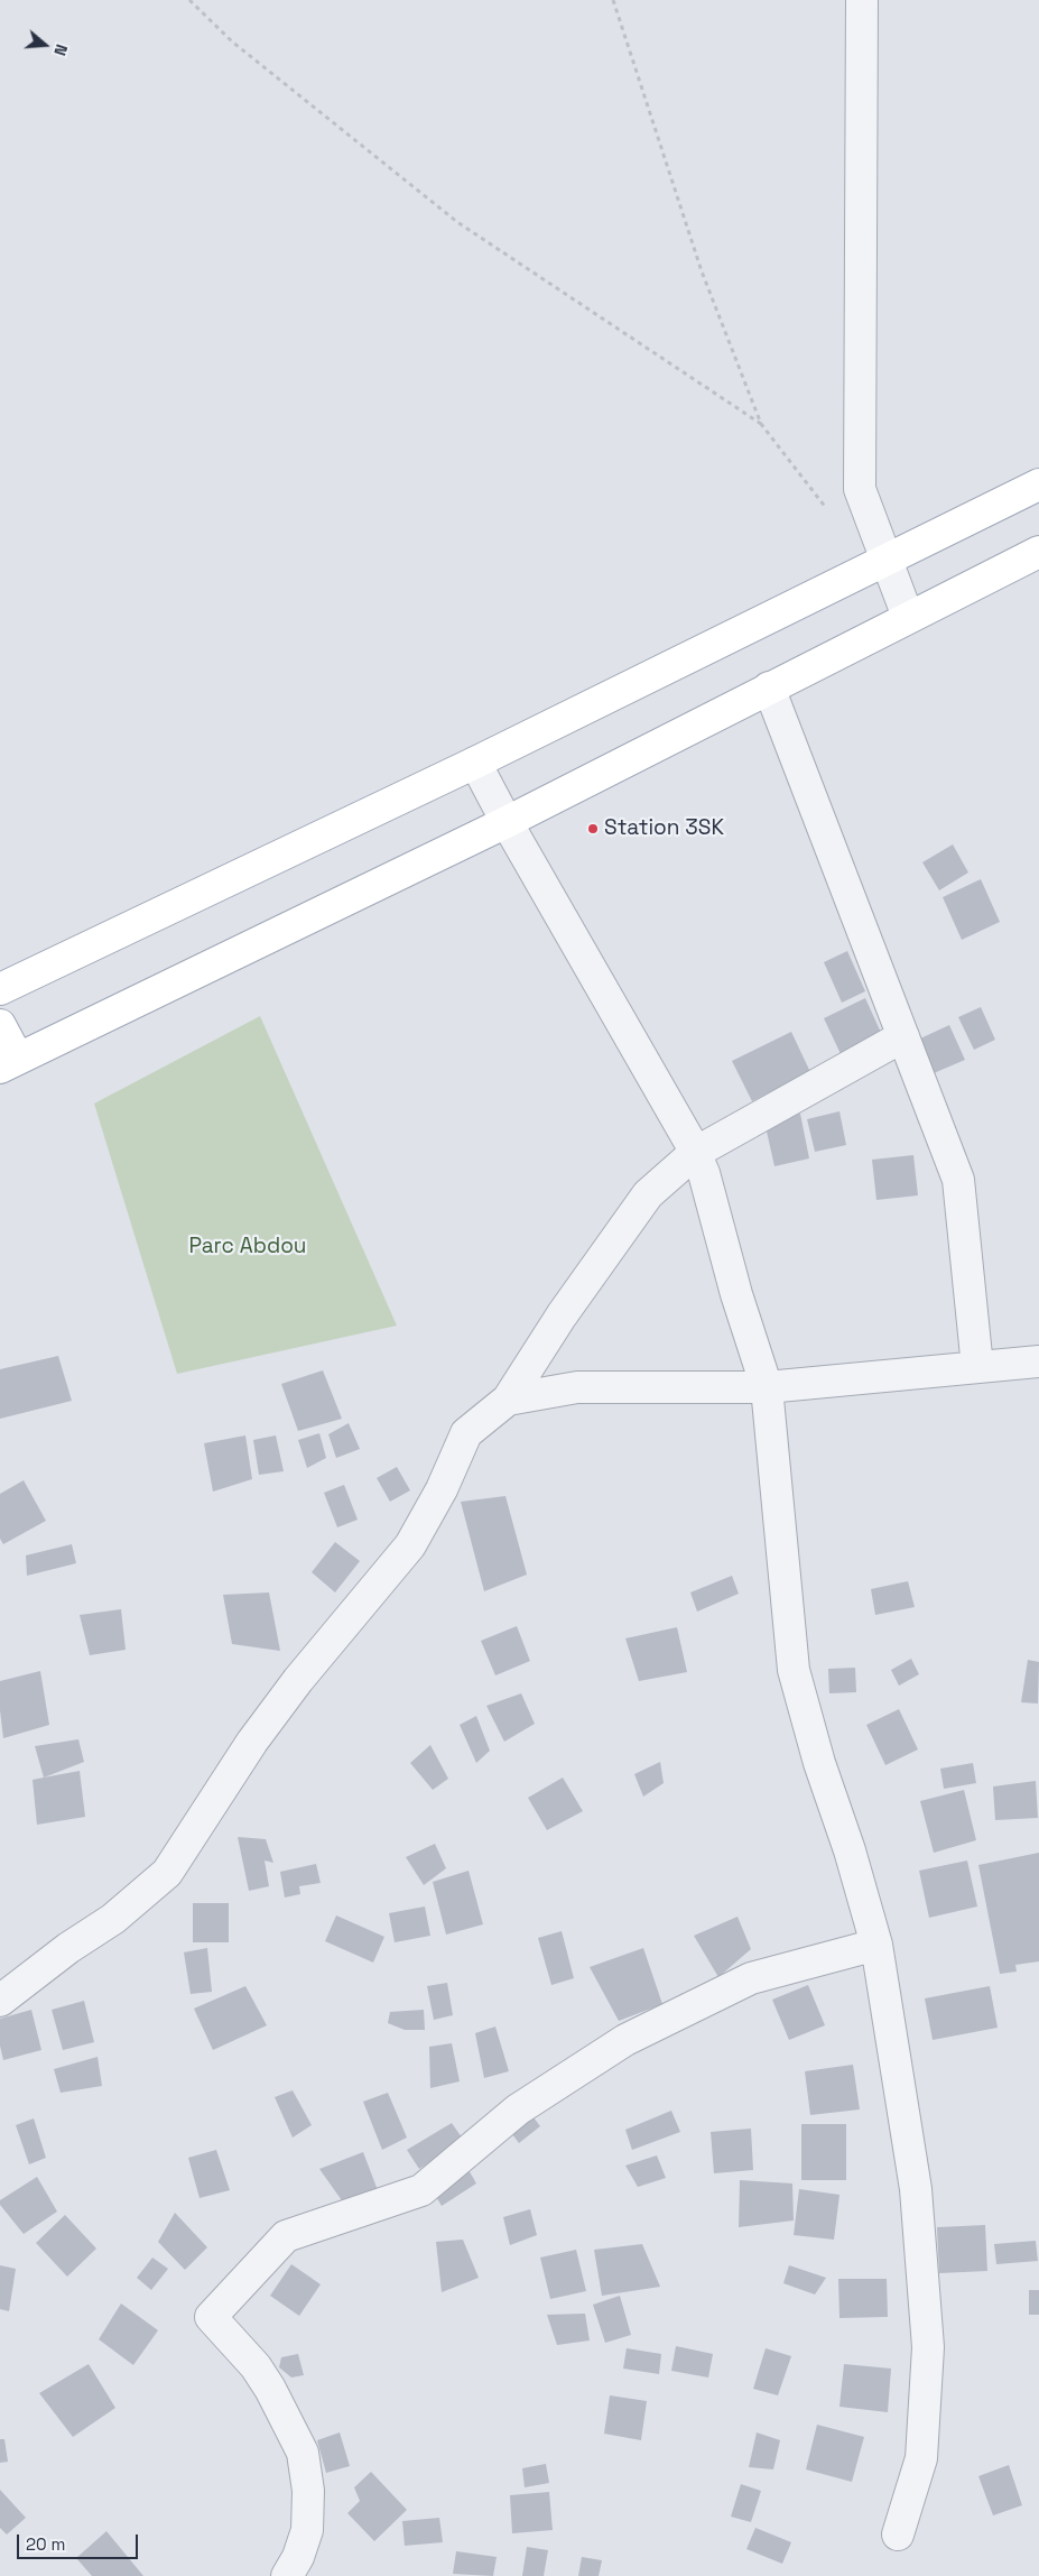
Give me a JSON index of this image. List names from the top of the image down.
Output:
{
  "parks": ["Parc Abdou"],
  "places": ["Station 3SK"],
  "scale_bar": "20 m",
  "north": "right"
}
